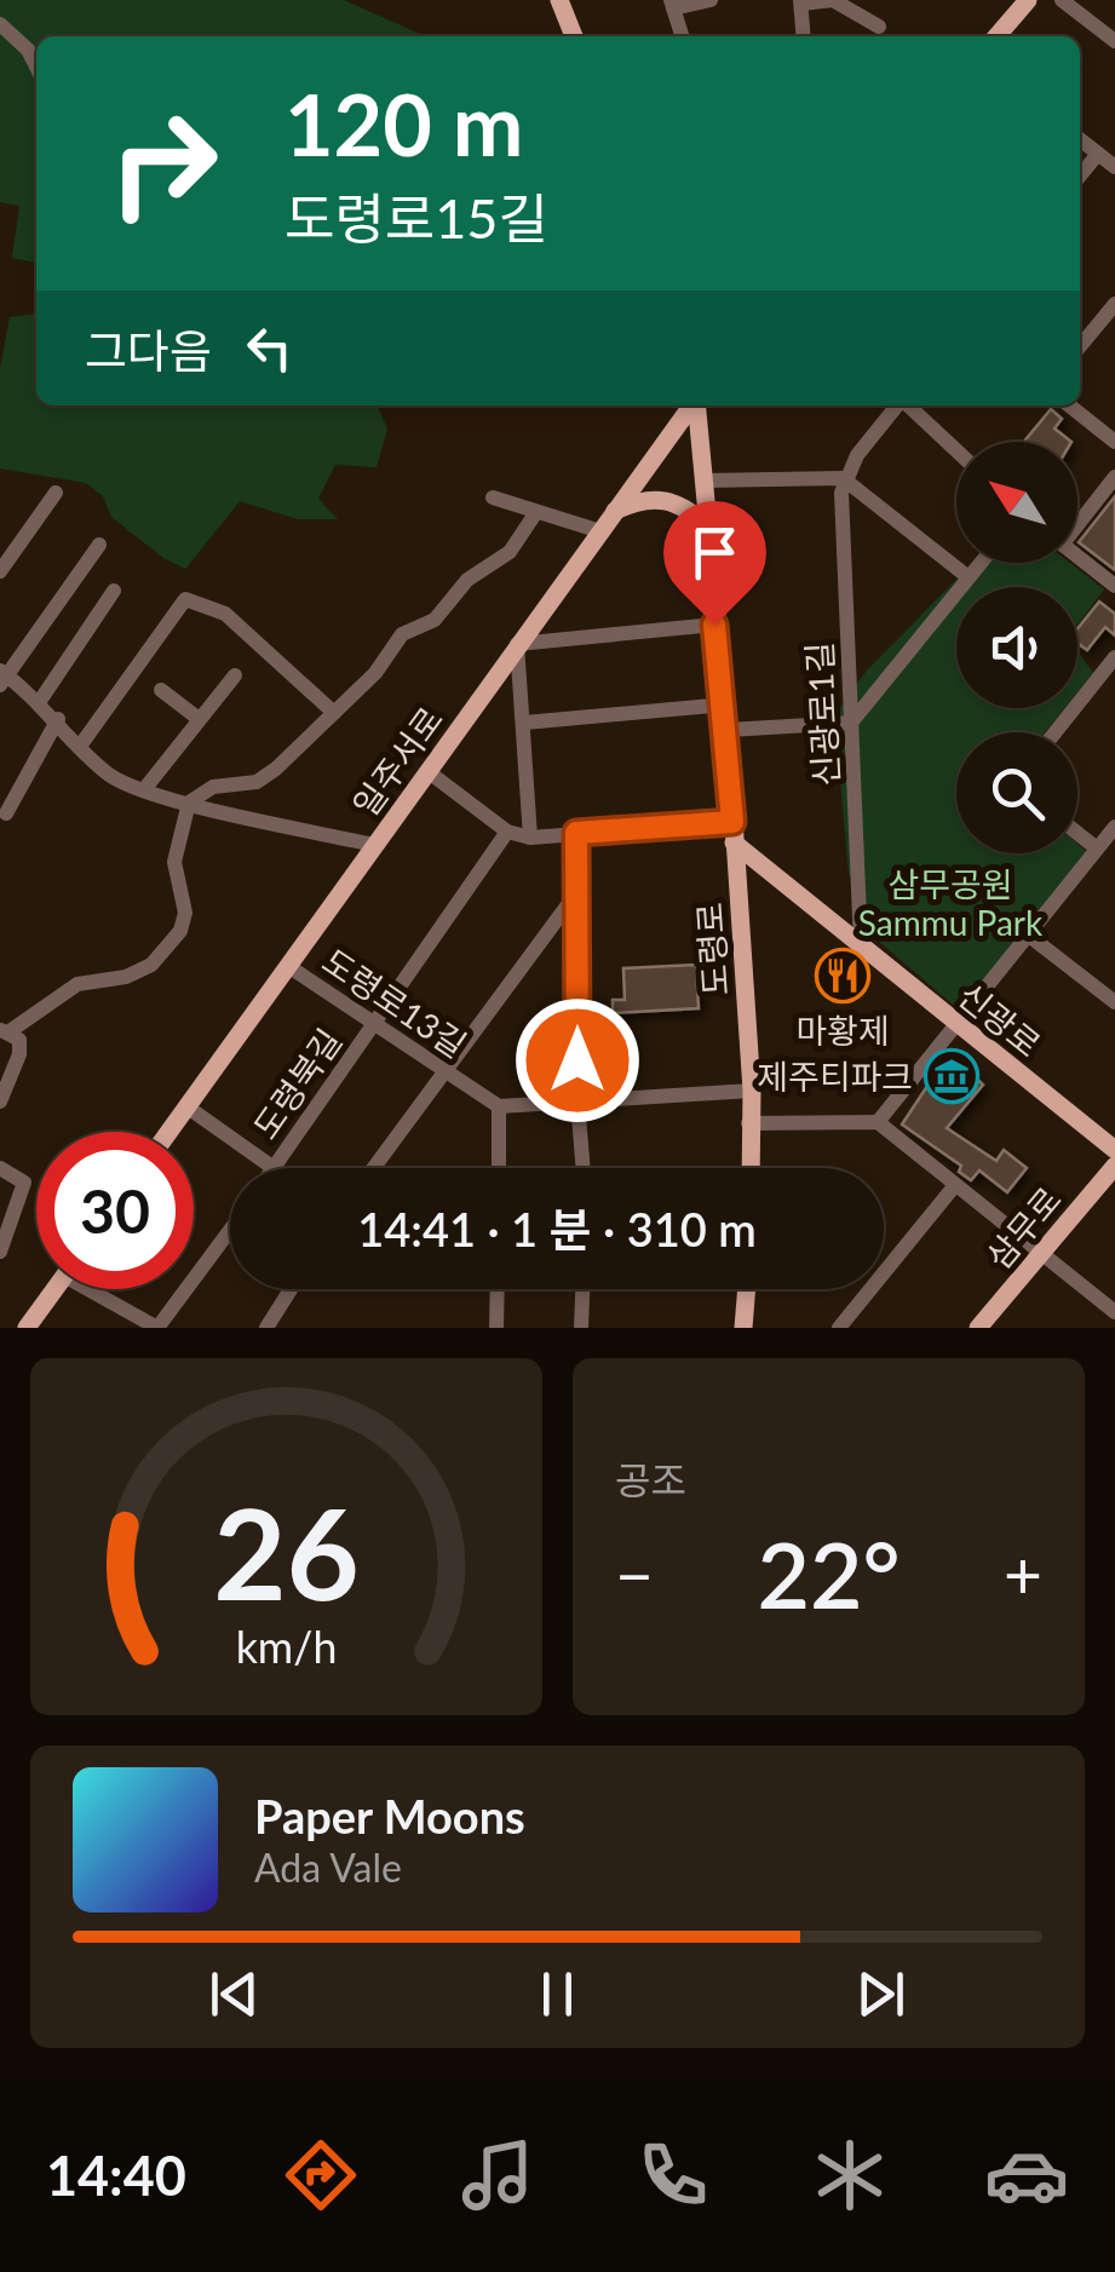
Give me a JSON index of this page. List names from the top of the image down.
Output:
{
  "streets": {
    "main road": [
      "일주서로",
      "도령로",
      "신광로",
      "삼무로"
    ],
    "street": ["신광로1길", "도령로13길", "도령북길"]
  },
  "crossings": [
    ["신광로1길", "신광로"],
    ["일주서로", "도령로13길"],
    ["도령로", "신광로"],
    ["도령로13길", "도령북길"]
  ],
  "parks": ["삼무공원 Sammu Park"],
  "places": {
    "restaurant": ["마황제"],
    "museum": ["제주티파크"]
  },
  "north": "top left",
  "page": {
    "turn": ["120 m", "도령로15길"],
    "then": "그다음",
    "limit": "30",
    "trip": "14:41 · 1 분 · 310 m",
    "tile": "공조",
    "heat": ["−", "22°", "+"],
    "song": ["Paper Moons", "Ada Vale"],
    "tabs": "14:40",
    "gauge": ["26", "km/h"]
  }
}
